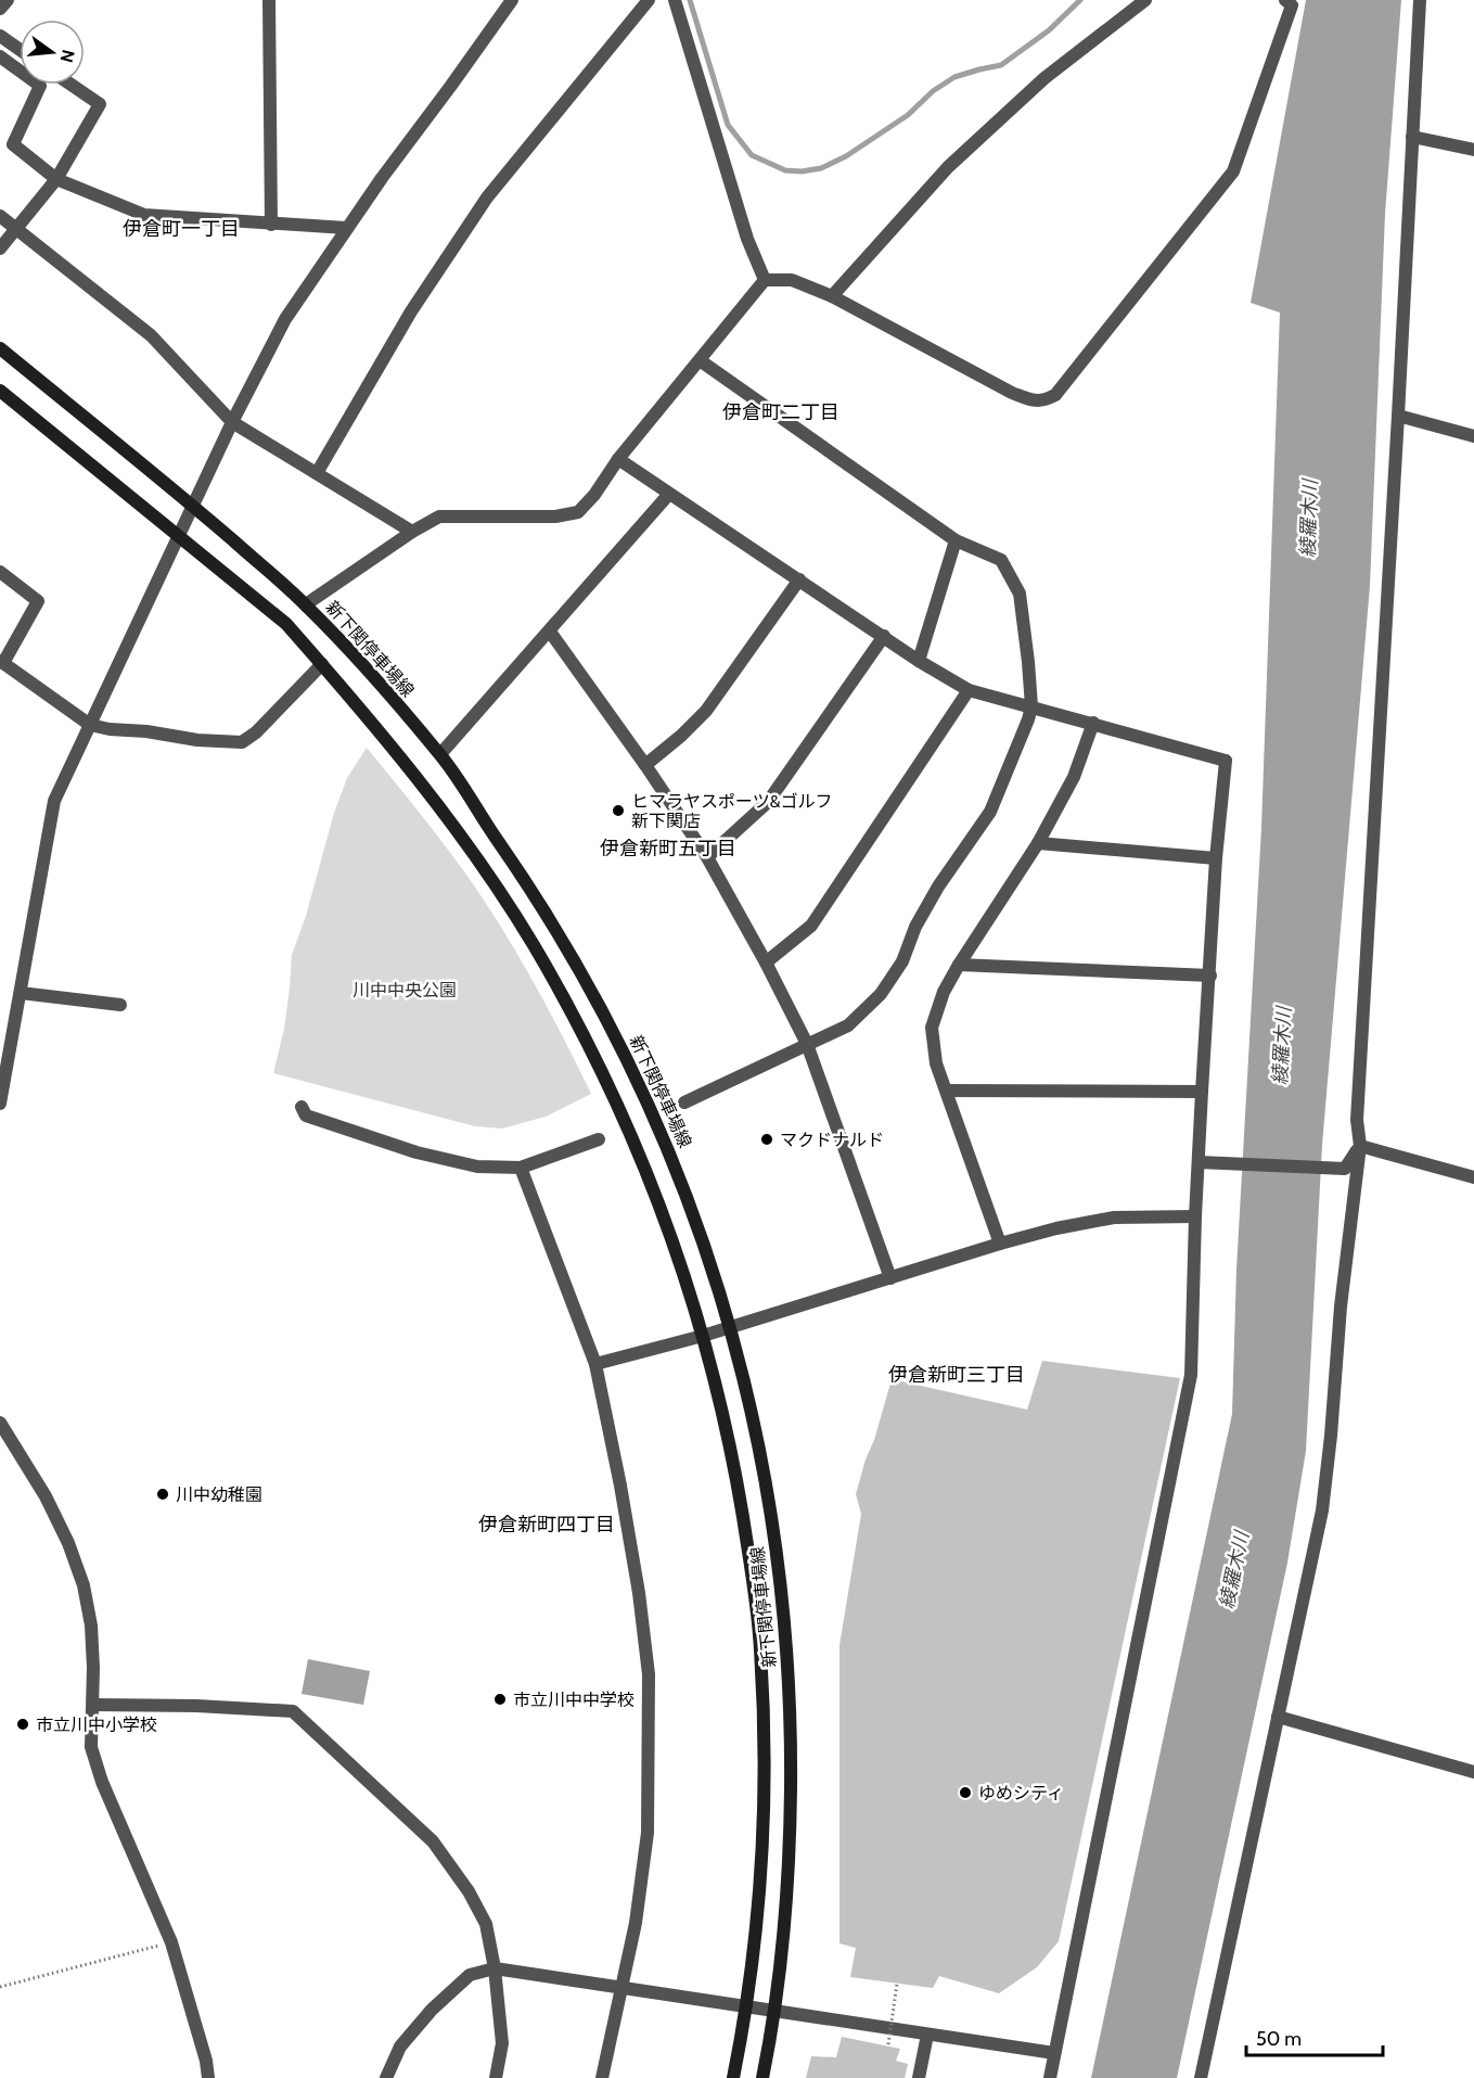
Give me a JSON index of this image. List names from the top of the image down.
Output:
{
  "streets": {
    "main road": ["新下関停車場線"]
  },
  "districts": [
    "伊倉町一丁目",
    "伊倉町二丁目",
    "伊倉新町五丁目",
    "伊倉新町三丁目",
    "伊倉新町四丁目"
  ],
  "water": ["綾羅木川"],
  "parks": ["川中中央公園"],
  "places": [
    "ヒマラヤスポーツ&ゴルフ 新下関店",
    "マクドナルド",
    "川中幼稚園",
    "市立川中中学校",
    "市立川中小学校",
    "ゆめシティ"
  ],
  "scale_bar": "50 m",
  "north": "right"
}
